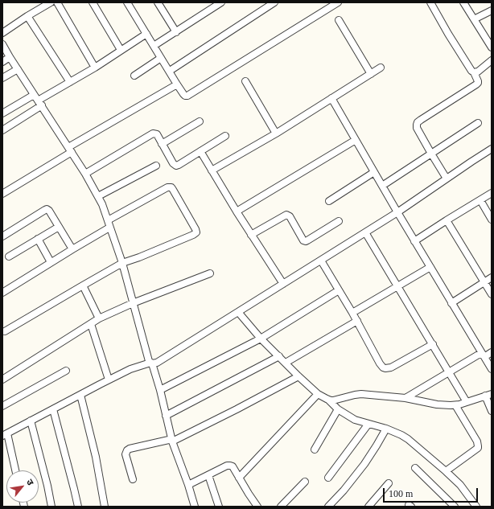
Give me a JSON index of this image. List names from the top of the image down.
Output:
{
  "scale_bar": "100 m",
  "north": "top right"
}
